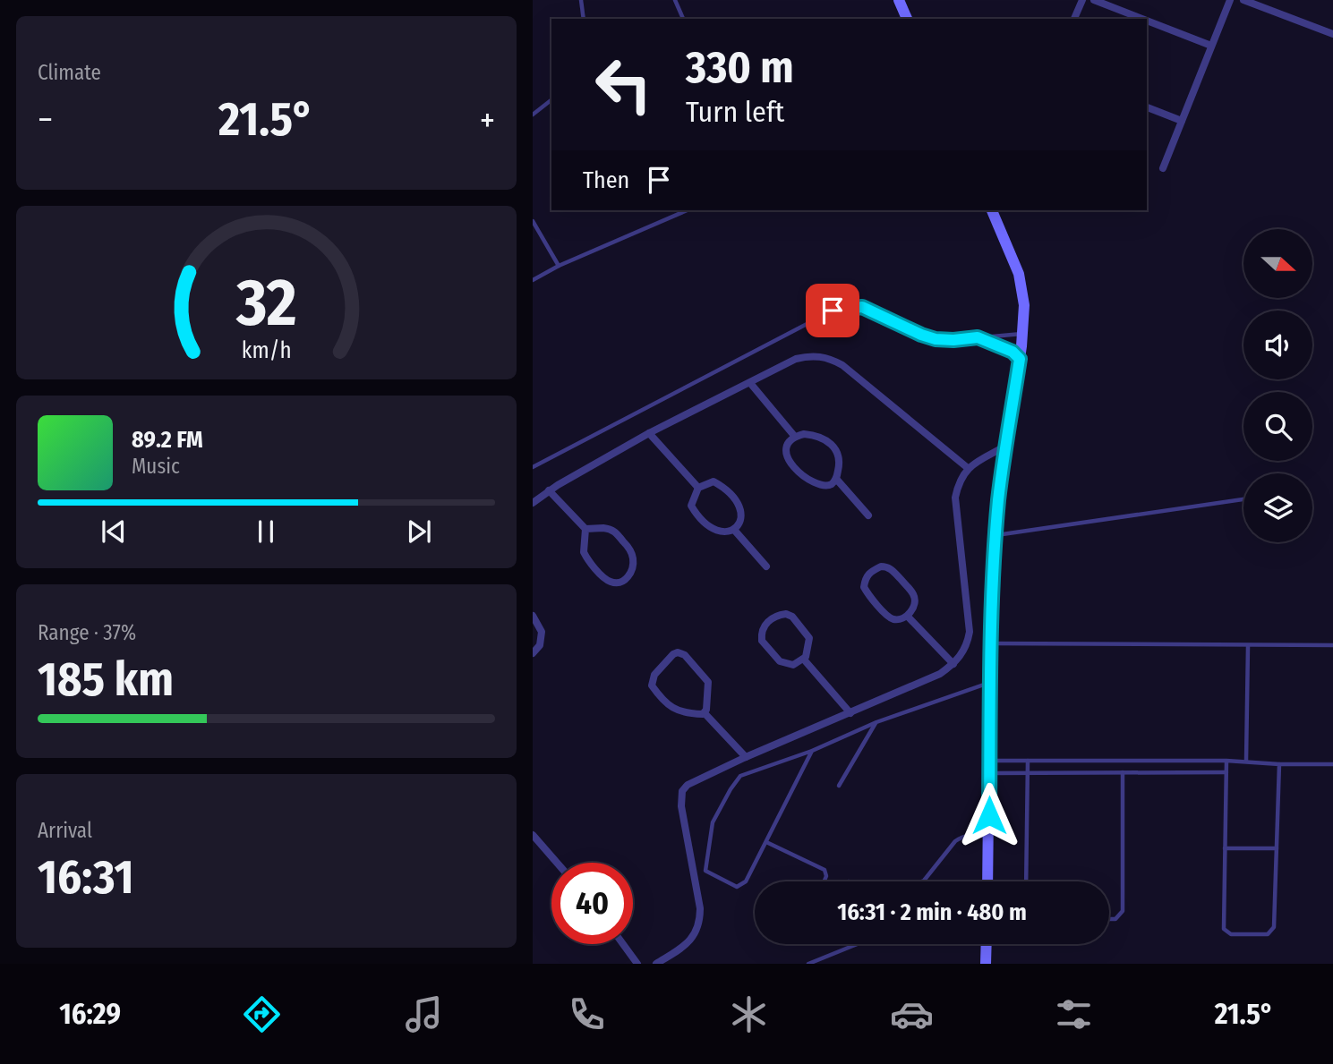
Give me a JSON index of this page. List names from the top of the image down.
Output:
{
  "north": "right",
  "page": {
    "tile": [
      "Climate",
      ["Range · 37%", "185 km"],
      ["Arrival", "16:31"]
    ],
    "turn": ["330 m", "Turn left"],
    "heat": ["−", "21.5°", "+"],
    "then": "Then",
    "song": ["89.2 FM", "Music"],
    "limit": "40",
    "trip": "16:31 · 2 min · 480 m",
    "tabs": ["16:29", "21.5°"],
    "gauge": ["32", "km/h"]
  }
}
